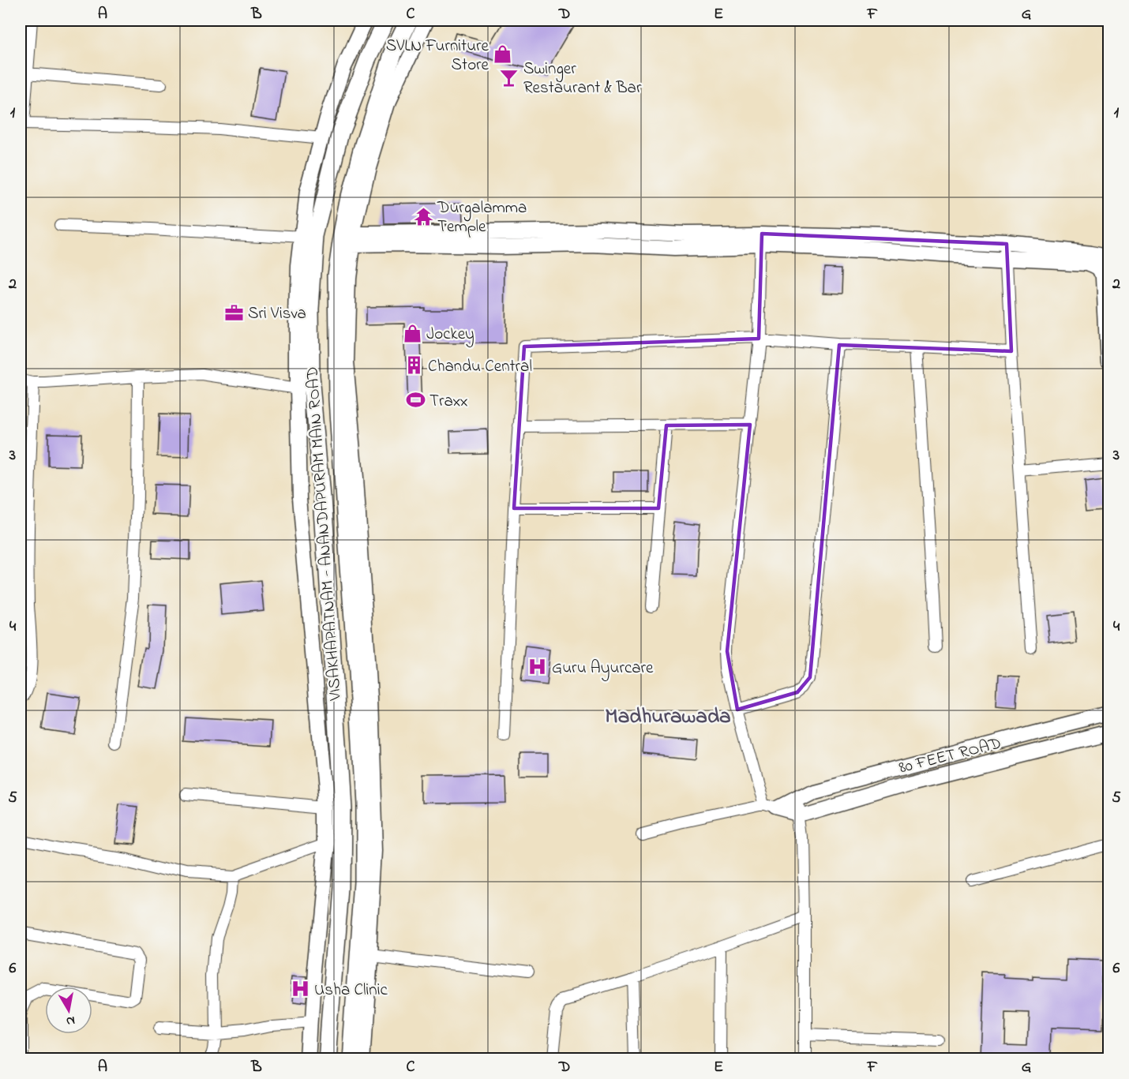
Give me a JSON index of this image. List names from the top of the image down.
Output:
{
  "streets": {
    "main road": ["VISAKHAPATNAM - ANANDAPURAM MAIN ROAD"],
    "street": ["80 FEET ROAD"]
  },
  "districts": ["Madhurawada"],
  "places": {
    "shop": ["SVLN Furniture Store", "Jockey"],
    "bar": ["Swinger Restaurant & Bar"],
    "temple": ["Durgalamma Temple"],
    "office": ["Sri Visva"],
    "building": ["Chandu Central"],
    "sports": ["Traxx"],
    "hospital": ["Guru Ayurcare", "Usha Clinic"]
  },
  "north": "bottom",
  "grid": {
    "columns": [
      "A",
      "B",
      "C",
      "D",
      "E",
      "F",
      "G"
    ],
    "rows": [
      "1",
      "2",
      "3",
      "4",
      "5",
      "6"
    ]
  }
}
